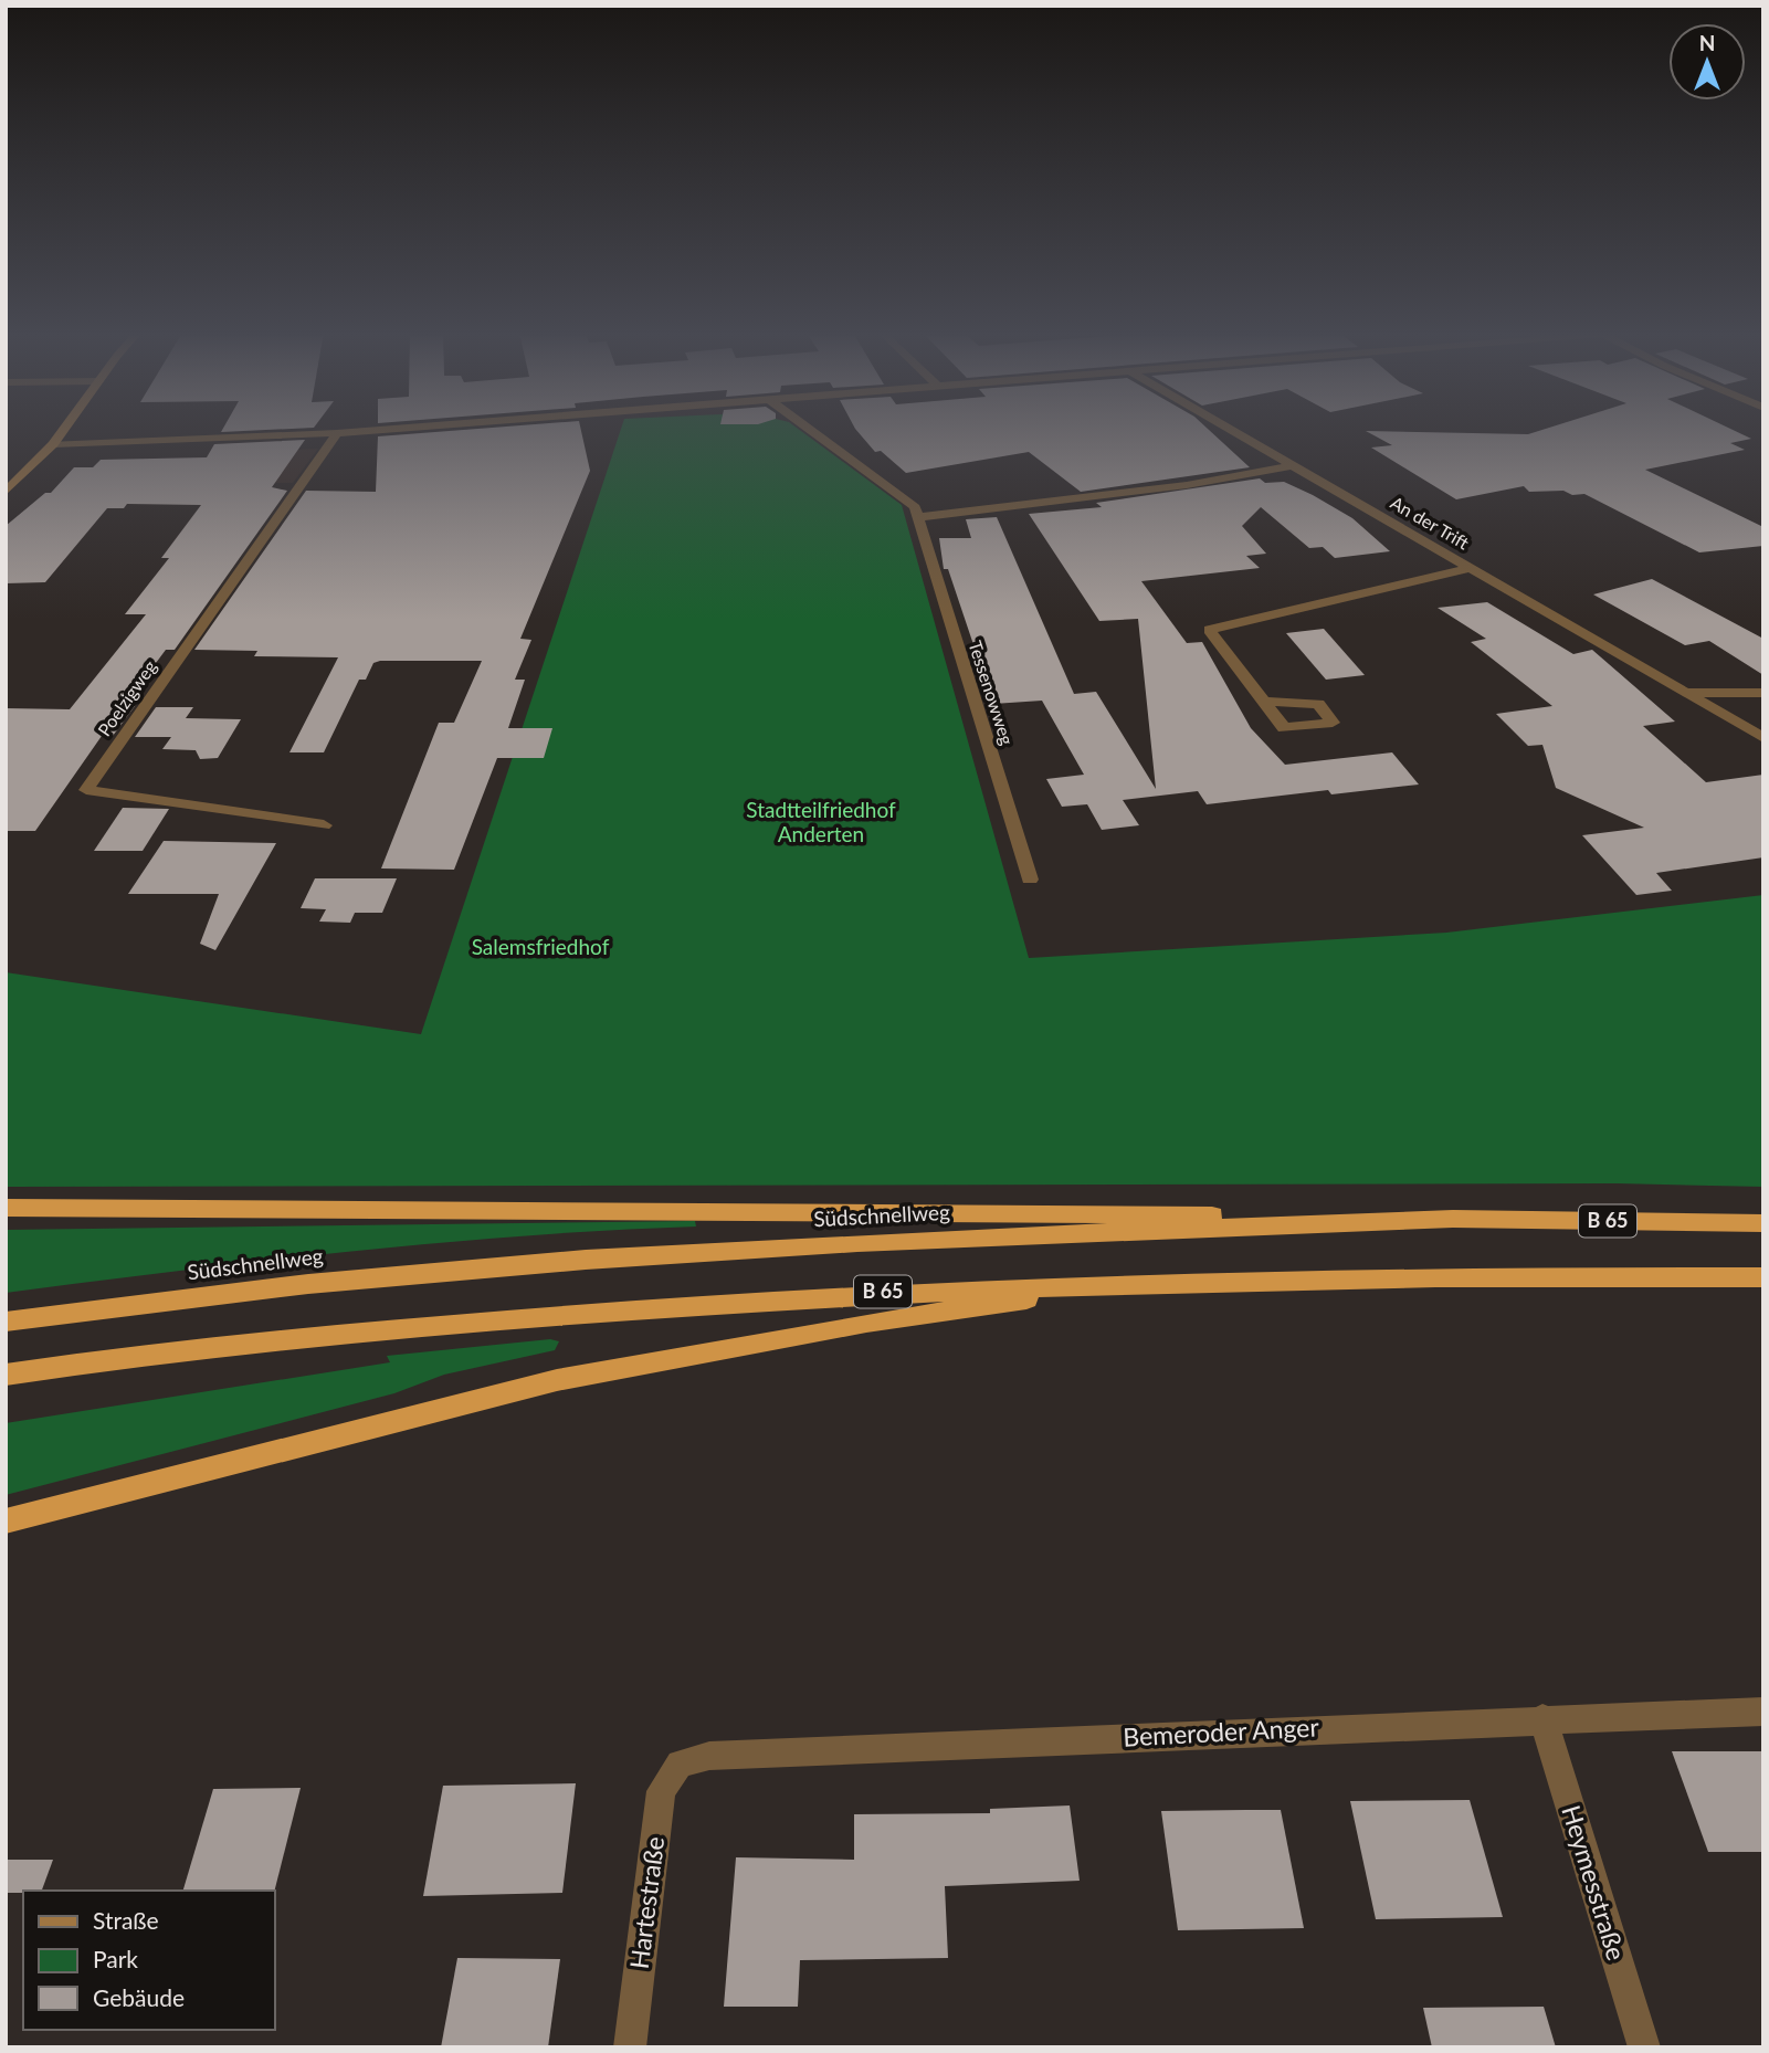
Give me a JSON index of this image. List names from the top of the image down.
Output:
{
  "streets": {
    "highway": ["Südschnellweg", "B 65"],
    "street": [
      "An der Trift",
      "Tessenowweg",
      "Poelzigweg",
      "Bemeroder Anger",
      "Heymesstraße",
      "Hartestraße"
    ]
  },
  "crossings": [
    ["Bemeroder Anger", "Heymesstraße"],
    ["Bemeroder Anger", "Hartestraße"]
  ],
  "parks": ["Stadtteilfriedhof Anderten", "Salemsfriedhof"],
  "legend": ["Straße", "Park", "Gebäude"],
  "north": "top"
}
